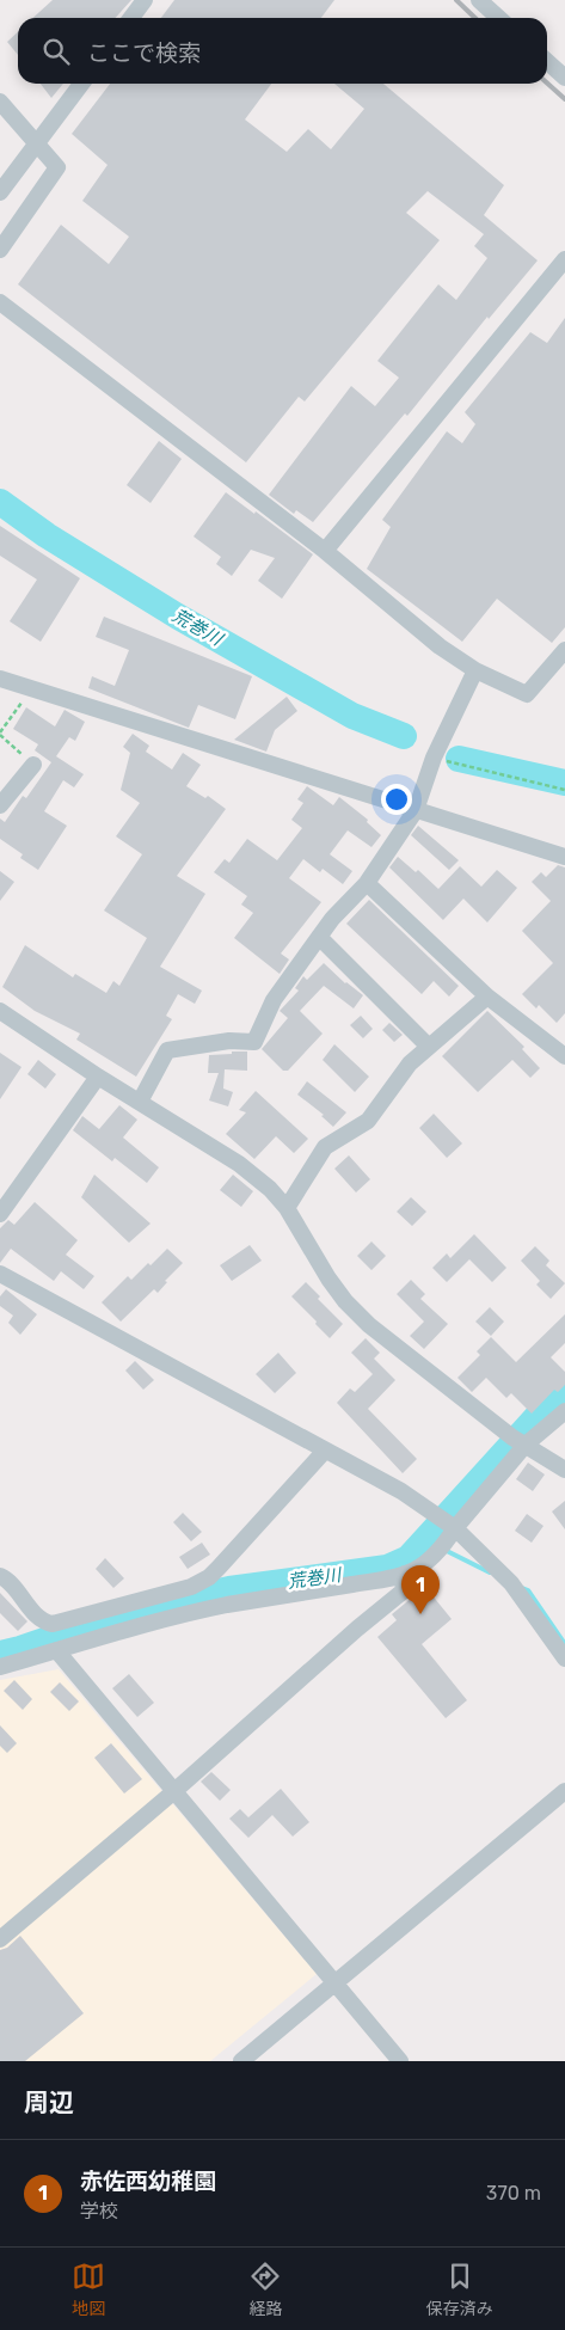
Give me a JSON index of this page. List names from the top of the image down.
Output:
{
  "water": ["荒巻川"],
  "page": {
    "search": "ここで検索",
    "pins": "1",
    "heading": "周辺",
    "list": [
      {
        "mark": "1",
        "name": "赤佐西幼稚園",
        "note": "学校",
        "value": "370 m"
      }
    ],
    "nav": ["地図", "経路", "保存済み"]
  }
}
